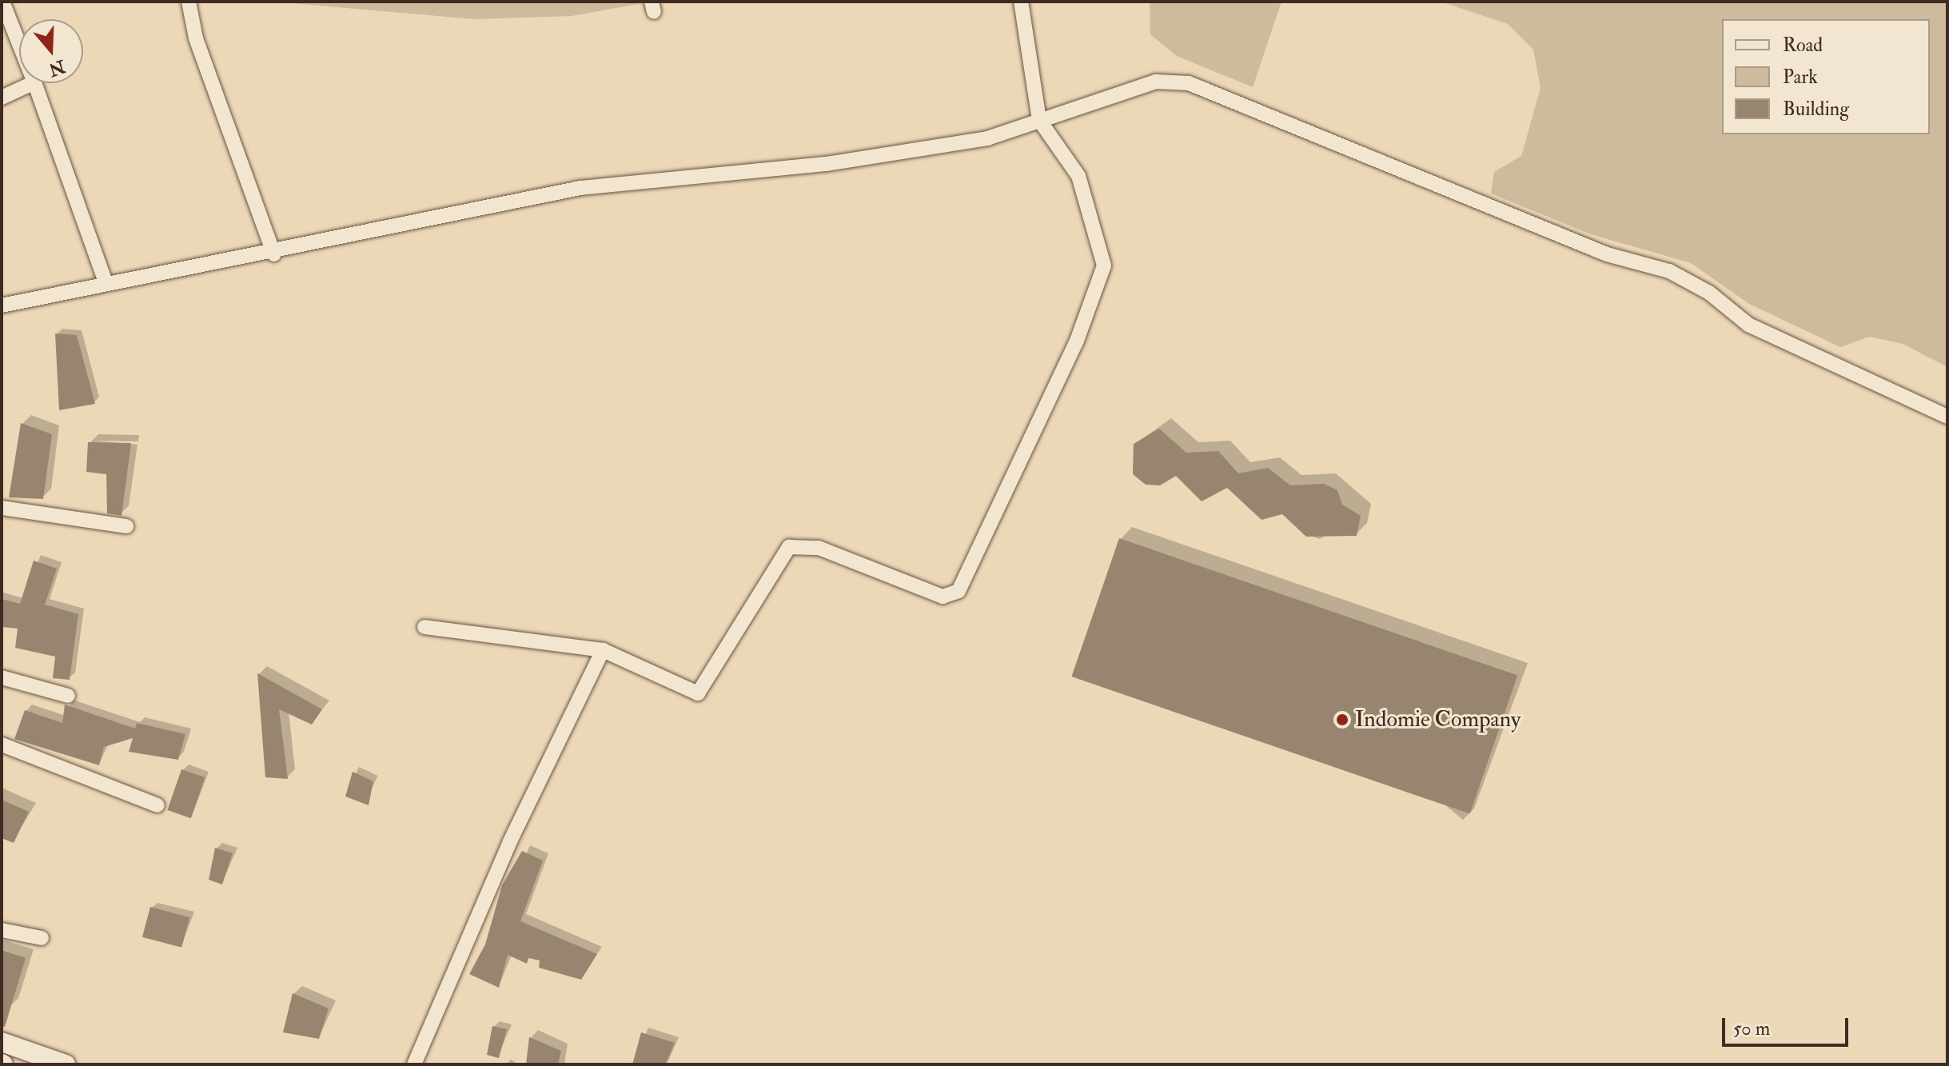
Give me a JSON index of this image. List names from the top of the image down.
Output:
{
  "places": ["Indomie Company"],
  "legend": ["Road", "Park", "Building"],
  "scale_bar": "50 m",
  "north": "bottom"
}
